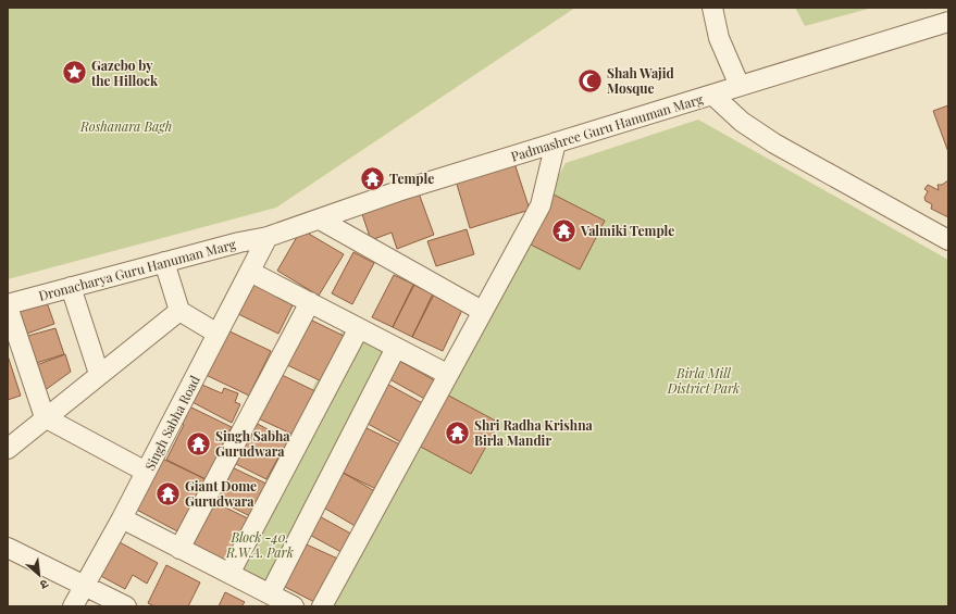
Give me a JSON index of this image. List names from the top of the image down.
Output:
{
  "streets": {
    "street": ["Padmashree Guru Hanuman Marg", "Dronacharya Guru Hanuman Marg", "Singh Sabha Road"]
  },
  "crossings": [
    ["Padmashree Guru Hanuman Marg", "Dronacharya Guru Hanuman Marg"],
    ["Padmashree Guru Hanuman Marg", "Singh Sabha Road"],
    ["Dronacharya Guru Hanuman Marg", "Singh Sabha Road"]
  ],
  "parks": ["Roshanara Bagh", "Birla Mill District Park", "Block -40, R.W.A. Park"],
  "places": {
    "place": ["Gazebo by the Hillock"],
    "mosque": ["Shah Wajid Mosque"],
    "temple": [
      "Temple",
      "Valmiki Temple",
      "Shri Radha Krishna Birla Mandir",
      "Singh Sabha Gurudwara",
      "Giant Dome Gurudwara"
    ]
  },
  "north": "bottom right"
}
